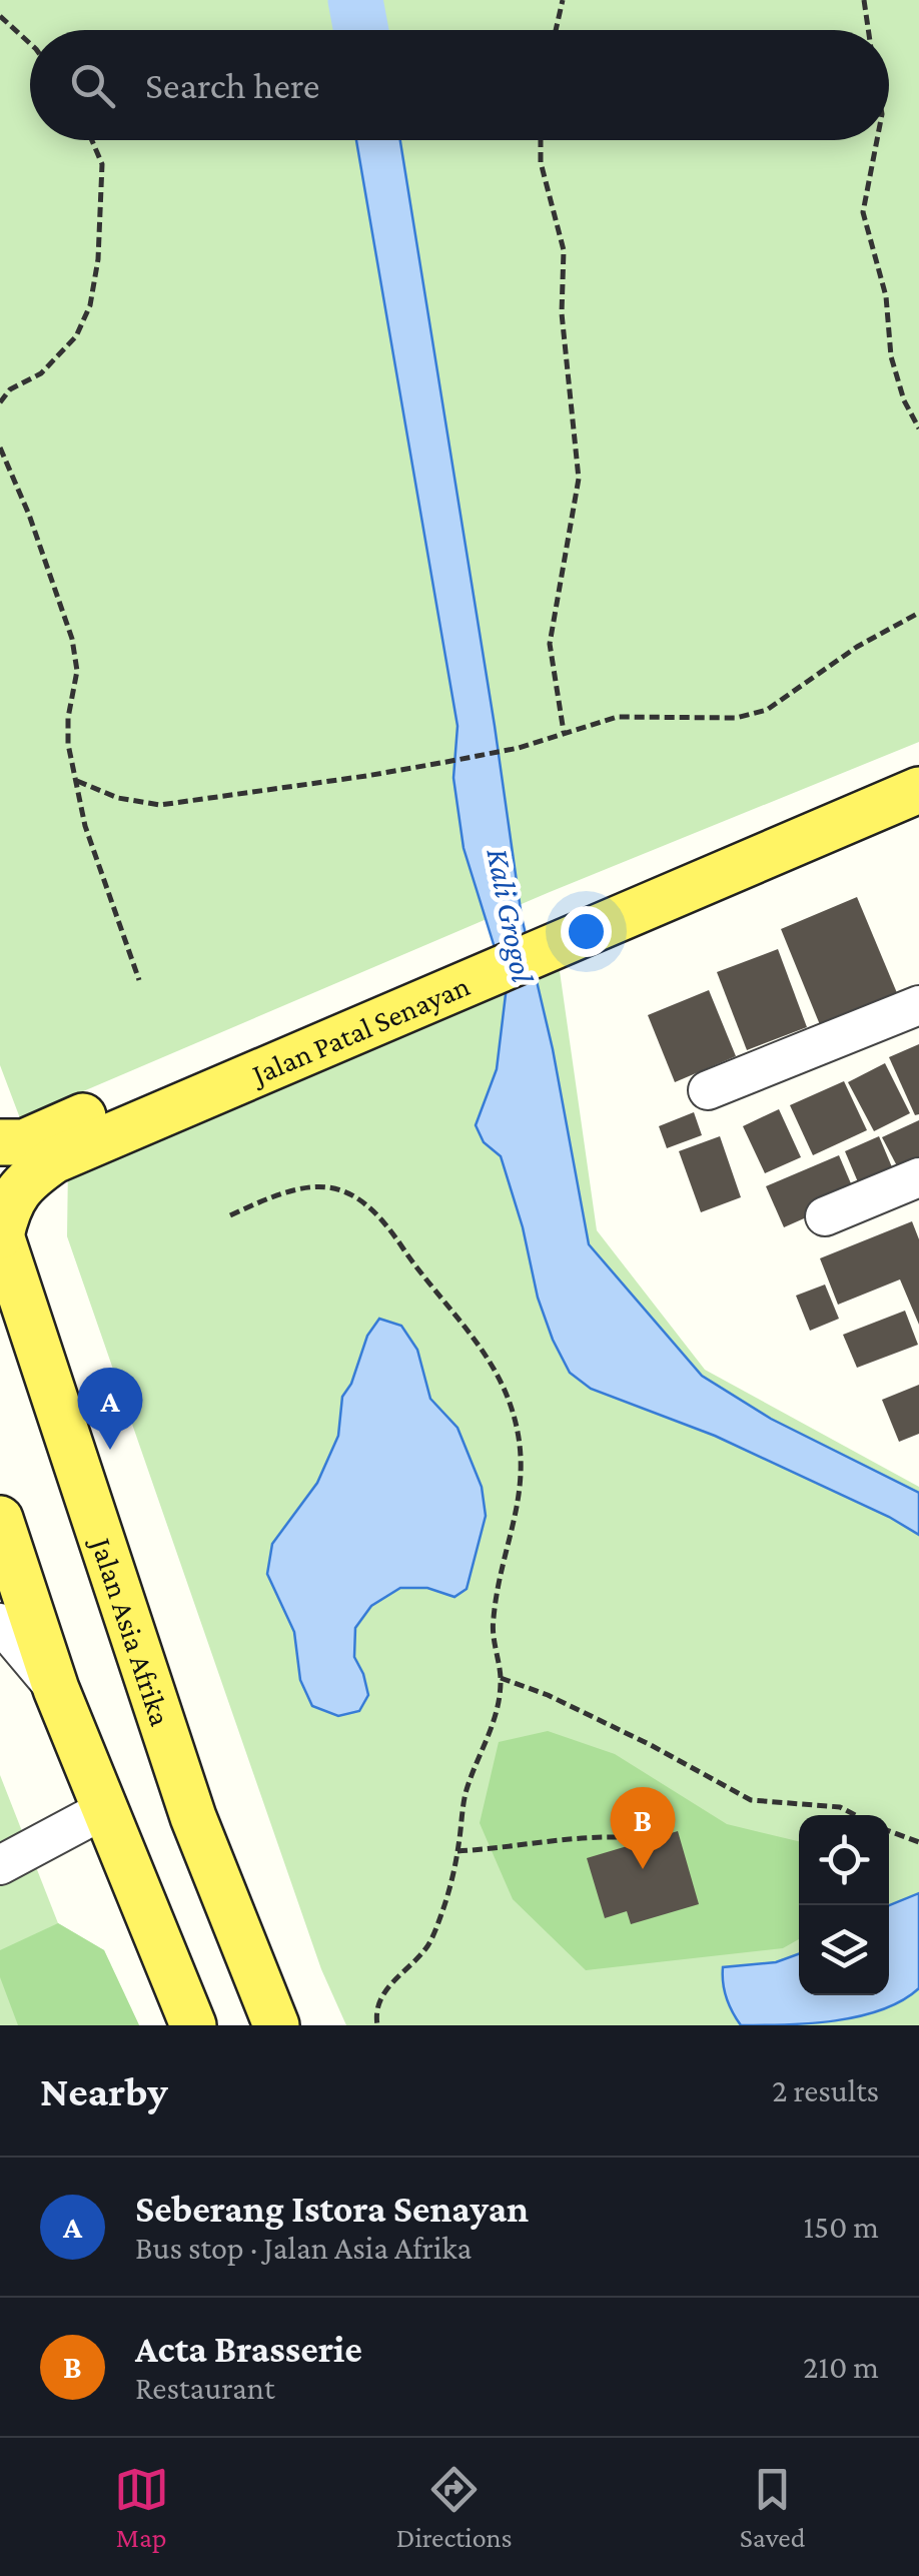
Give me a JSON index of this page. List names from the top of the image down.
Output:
{
  "streets": {
    "main road": ["Jalan Patal Senayan", "Jalan Asia Afrika"]
  },
  "crossings": [
    ["Jalan Patal Senayan", "Jalan Asia Afrika"]
  ],
  "water": ["Kali Grogol"],
  "page": {
    "search": "Search here",
    "pins": ["A", "B"],
    "heading": ["Nearby", "2 results"],
    "list": [
      {
        "mark": "A",
        "name": "Seberang Istora Senayan",
        "note": "Bus stop · Jalan Asia Afrika",
        "value": "150 m"
      },
      {
        "mark": "B",
        "name": "Acta Brasserie",
        "note": "Restaurant",
        "value": "210 m"
      }
    ],
    "nav": ["Map", "Directions", "Saved"]
  }
}
